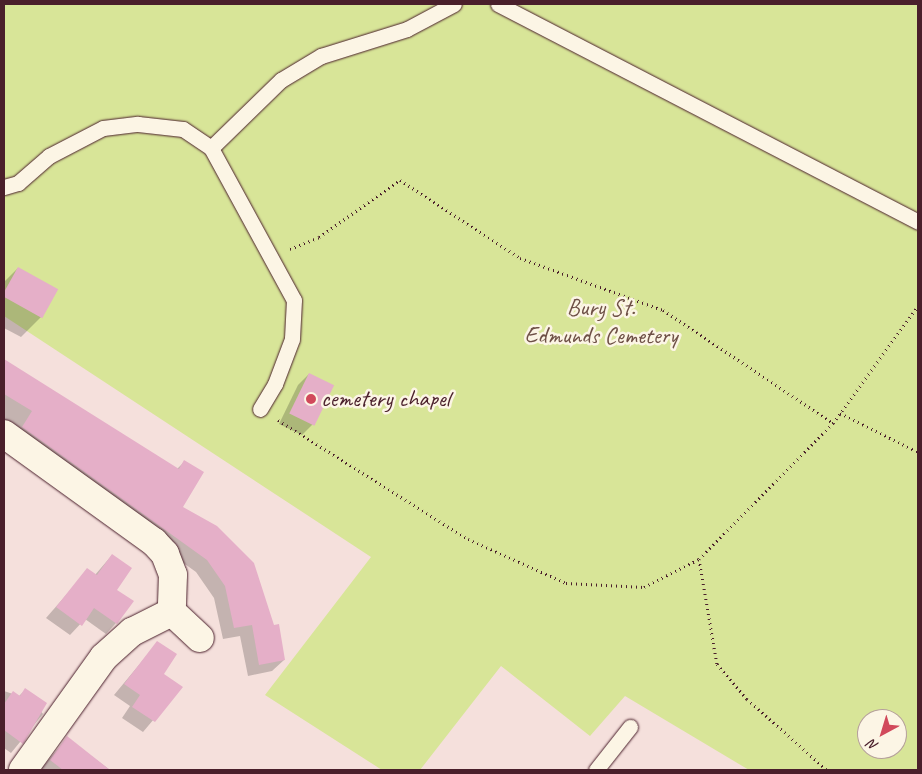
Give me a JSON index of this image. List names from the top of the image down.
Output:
{
  "parks": ["Bury St. Edmunds Cemetery"],
  "places": ["cemetery chapel"],
  "north": "bottom left"
}
